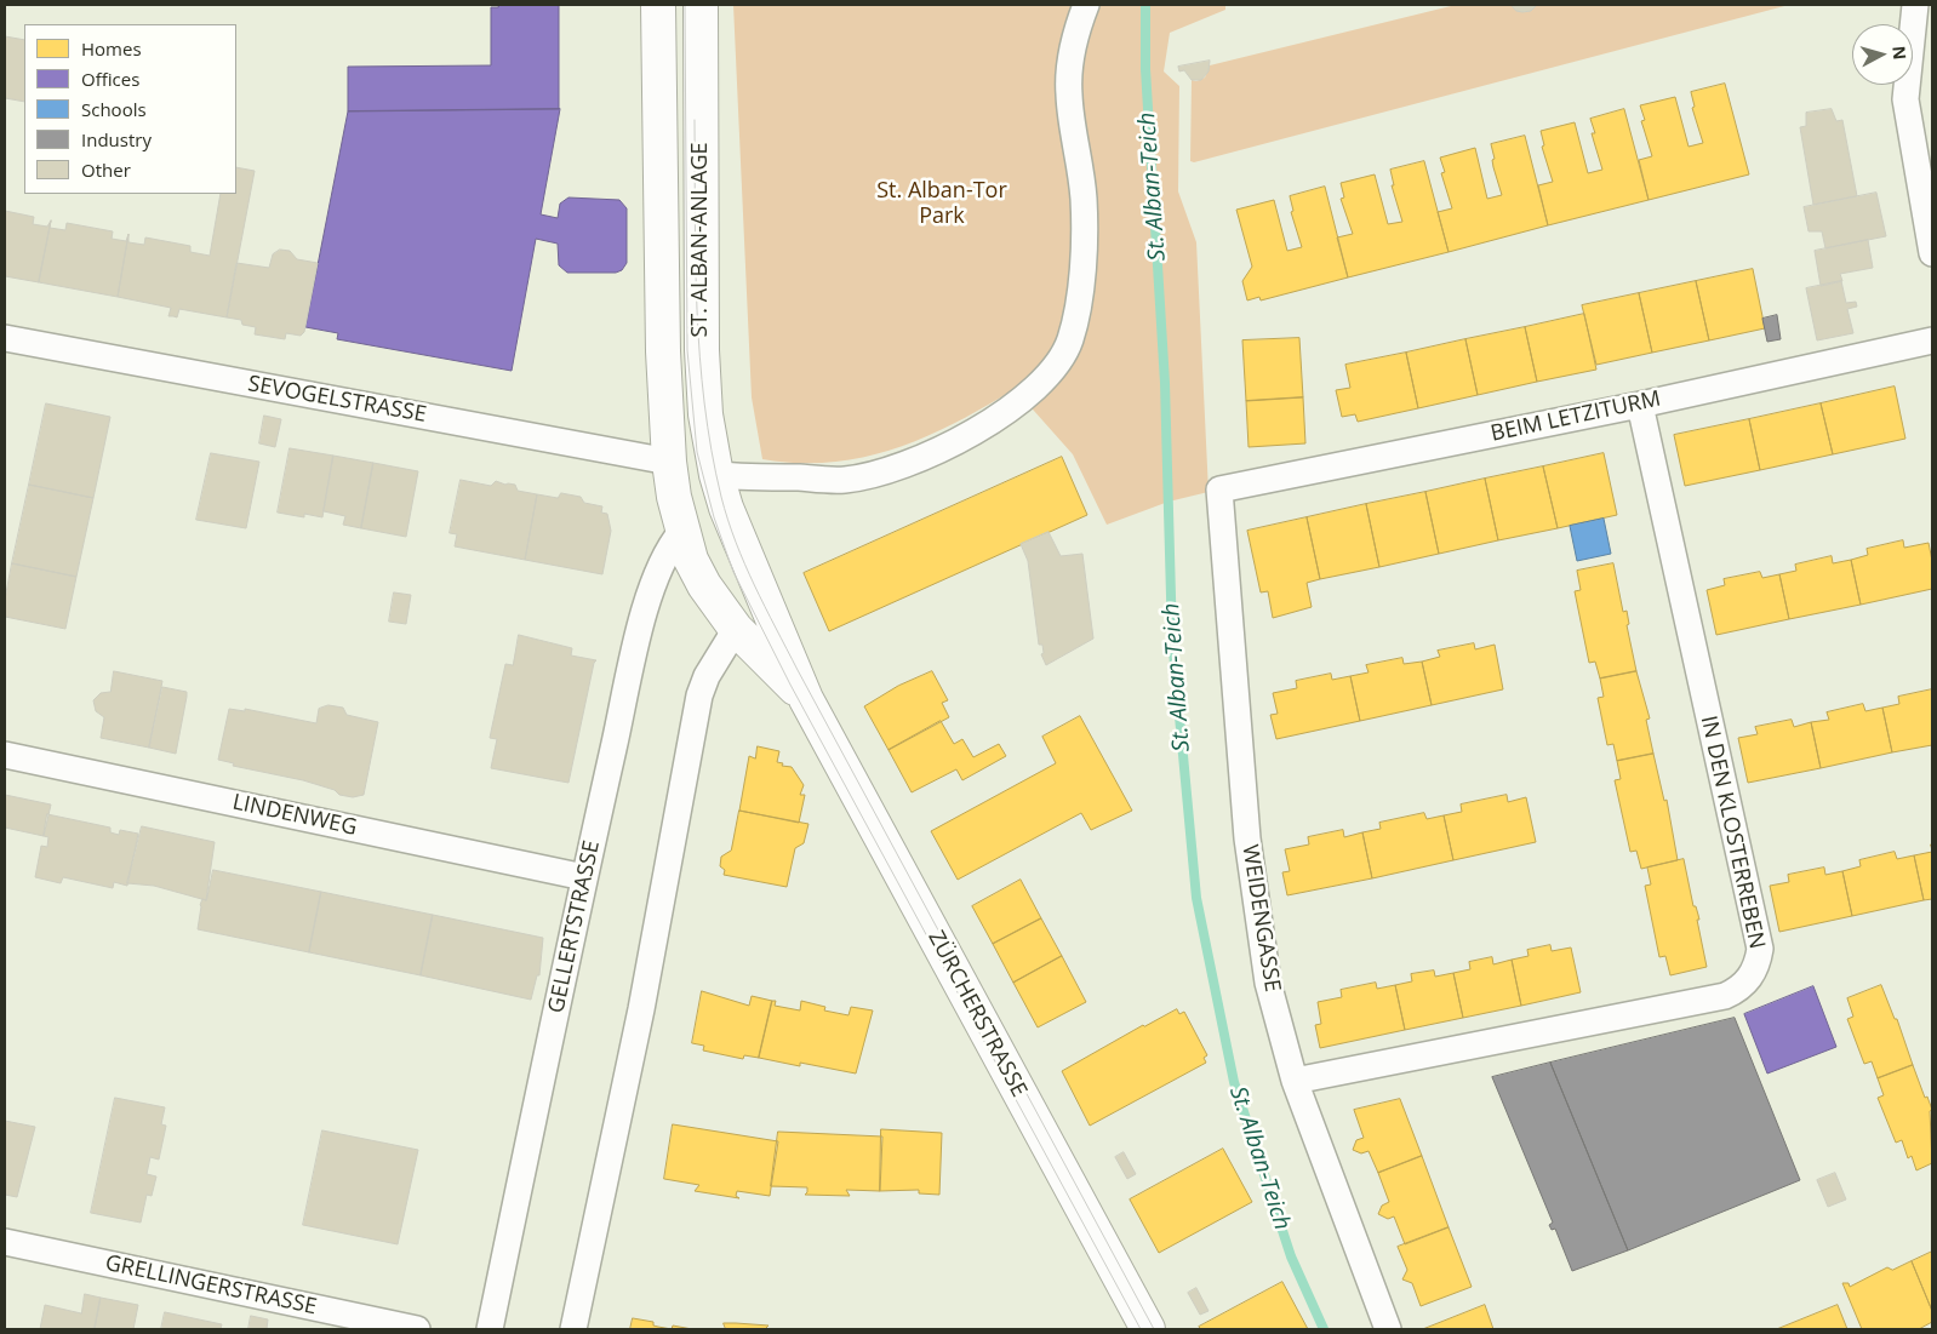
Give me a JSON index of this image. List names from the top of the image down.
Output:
{
  "streets": {
    "main road": ["ST. ALBAN-ANLAGE", "ZÜRCHERSTRASSE"],
    "street": [
      "SEVOGELSTRASSE",
      "BEIM LETZITURM",
      "LINDENWEG",
      "IN DEN KLOSTERREBEN",
      "WEIDENGASSE",
      "GELLERTSTRASSE",
      "GRELLINGERSTRASSE"
    ]
  },
  "crossings": [
    ["ST. ALBAN-ANLAGE", "SEVOGELSTRASSE"],
    ["ST. ALBAN-ANLAGE", "ZÜRCHERSTRASSE"],
    ["SEVOGELSTRASSE", "ZÜRCHERSTRASSE"],
    ["BEIM LETZITURM", "IN DEN KLOSTERREBEN"],
    ["BEIM LETZITURM", "WEIDENGASSE"],
    ["LINDENWEG", "GELLERTSTRASSE"],
    ["IN DEN KLOSTERREBEN", "WEIDENGASSE"],
    ["GELLERTSTRASSE", "ZÜRCHERSTRASSE"]
  ],
  "water": ["St. Alban-Teich"],
  "parks": ["St. Alban-Tor Park"],
  "legend": [
    "Homes",
    "Offices",
    "Schools",
    "Industry",
    "Other"
  ],
  "north": "right"
}
